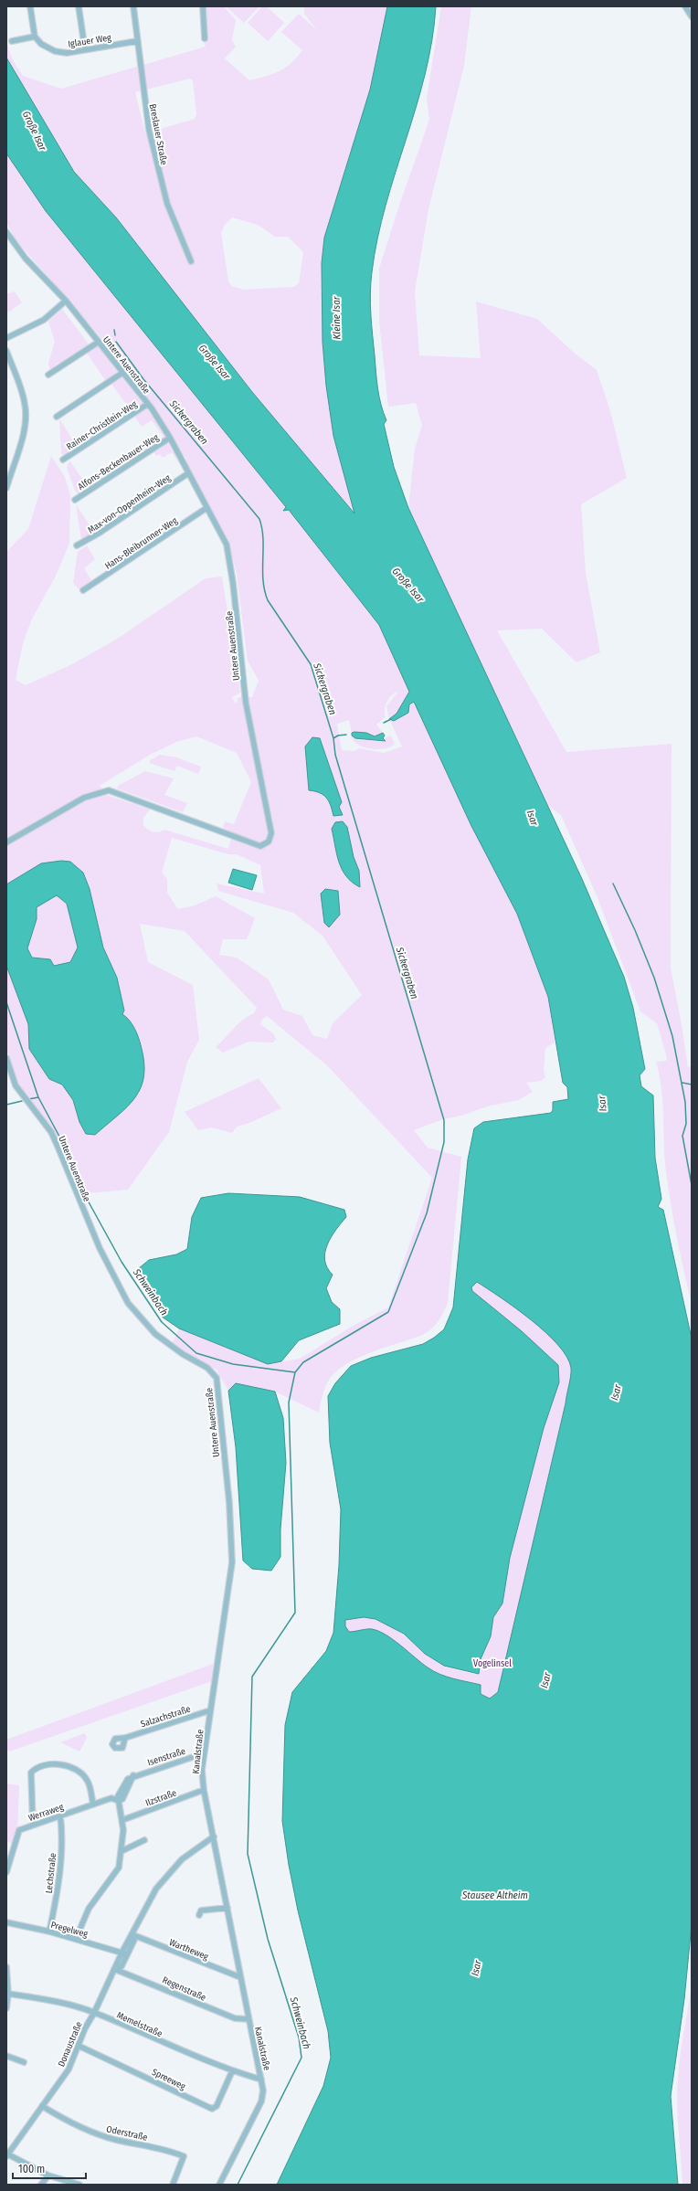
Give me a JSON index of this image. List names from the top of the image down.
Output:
{
  "streets": {
    "street": [
      "Iglauer Weg",
      "Breslauer Straße",
      "Untere Auenstraße",
      "Rainer-Christlein-Weg",
      "Alfons-Beckenbauer-Weg",
      "Max-von-Oppenheim-Weg",
      "Hans-Bleibrunner-Weg",
      "Salzachstraße",
      "Kanalstraße",
      "Isenstraße",
      "Ilzstraße",
      "Werraweg",
      "Lechstraße",
      "Pregelweg",
      "Wartheweg",
      "Regenstraße",
      "Memelstraße",
      "Donaustraße",
      "Spreeweg",
      "Oderstraße"
    ]
  },
  "crossings": [
    ["Iglauer Weg", "Breslauer Straße"],
    ["Untere Auenstraße", "Rainer-Christlein-Weg"],
    ["Untere Auenstraße", "Alfons-Beckenbauer-Weg"],
    ["Untere Auenstraße", "Max-von-Oppenheim-Weg"],
    ["Untere Auenstraße", "Hans-Bleibrunner-Weg"],
    ["Untere Auenstraße", "Kanalstraße"],
    ["Salzachstraße", "Kanalstraße"],
    ["Kanalstraße", "Isenstraße"],
    ["Kanalstraße", "Ilzstraße"],
    ["Kanalstraße", "Wartheweg"],
    ["Kanalstraße", "Regenstraße"],
    ["Kanalstraße", "Memelstraße"],
    ["Kanalstraße", "Donaustraße"],
    ["Isenstraße", "Werraweg"],
    ["Werraweg", "Lechstraße"],
    ["Lechstraße", "Pregelweg"],
    ["Pregelweg", "Donaustraße"],
    ["Wartheweg", "Donaustraße"],
    ["Regenstraße", "Donaustraße"],
    ["Memelstraße", "Donaustraße"],
    ["Memelstraße", "Spreeweg"],
    ["Donaustraße", "Spreeweg"],
    ["Donaustraße", "Oderstraße"]
  ],
  "water": [
    "Große Isar",
    "Kleine Isar",
    "Sickergraben",
    "Isar",
    "Schweinbach",
    "Stausee Altheim"
  ],
  "parks": ["Vogelinsel"],
  "scale_bar": "100 m"
}
